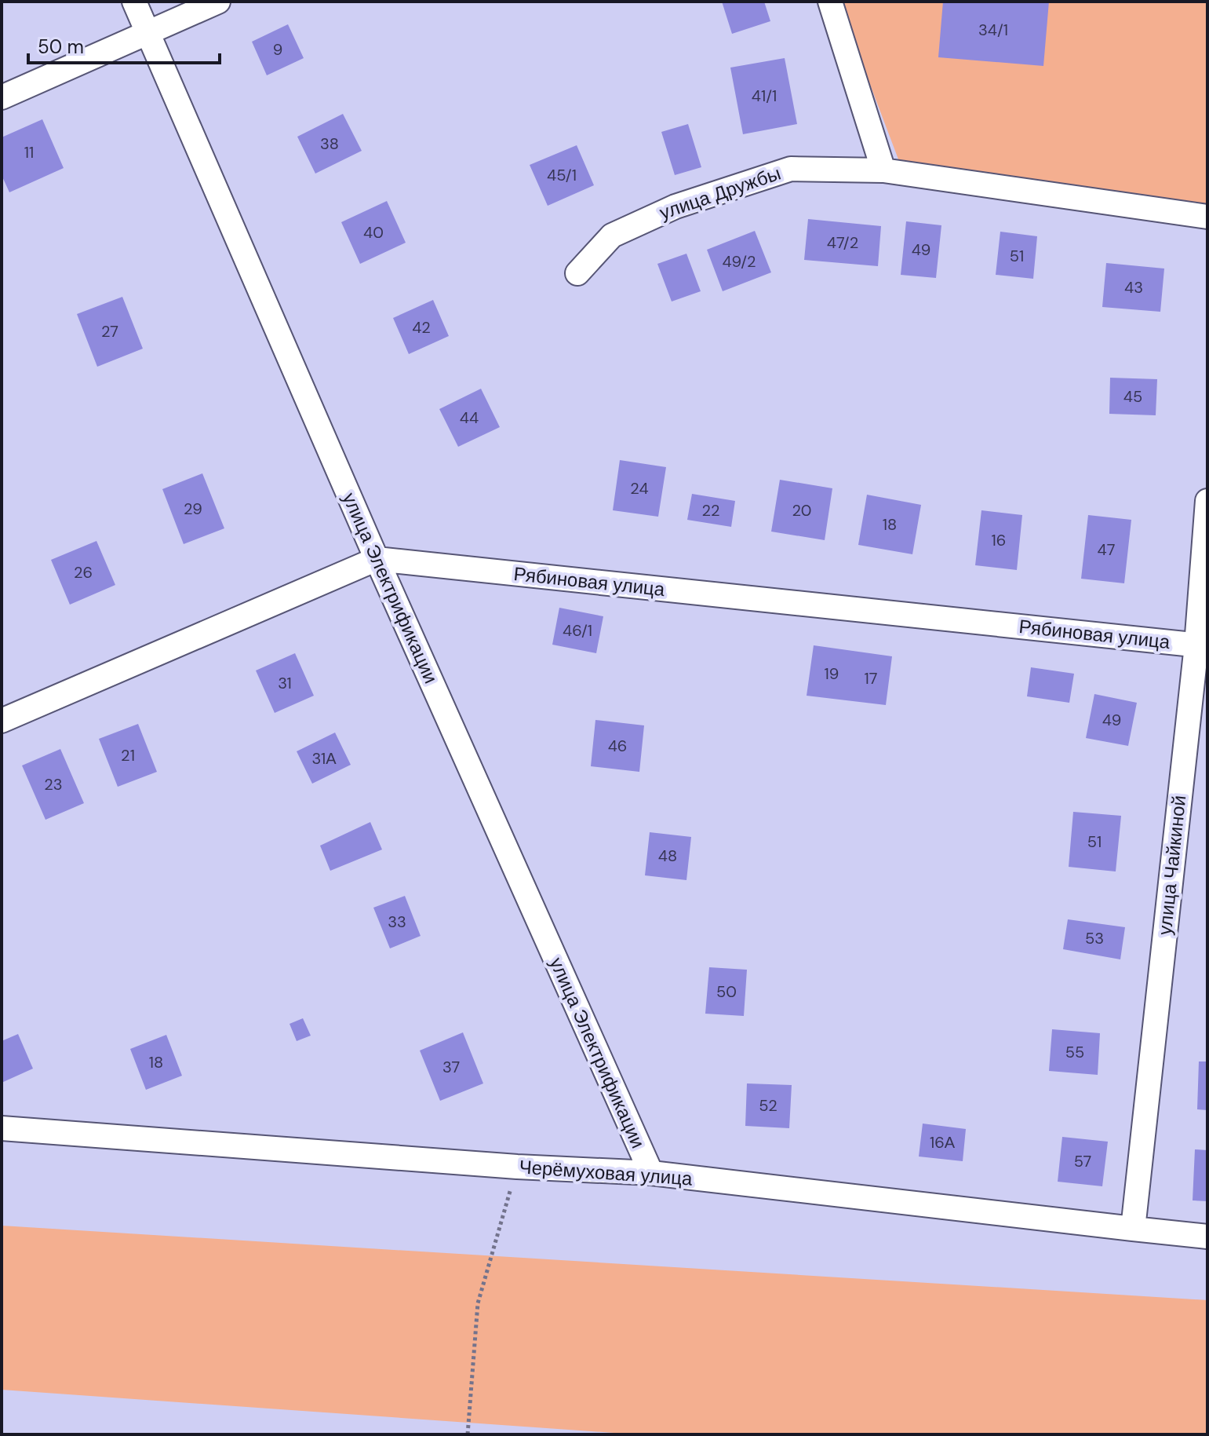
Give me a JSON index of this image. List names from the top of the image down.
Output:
{
  "streets": {
    "street": [
      "улица Дружбы",
      "Рябиновая улица",
      "улица Электрификации",
      "улица Чайкиной",
      "Черёмуховая улица"
    ]
  },
  "crossings": [
    ["Рябиновая улица", "улица Электрификации"],
    ["Рябиновая улица", "улица Чайкиной"],
    ["улица Электрификации", "Черёмуховая улица"],
    ["улица Чайкиной", "Черёмуховая улица"]
  ],
  "house_numbers": [
    "34/1",
    "9",
    "41/1",
    "38",
    "11",
    "45/1",
    "40",
    "47/2",
    "49",
    "51",
    "49/2",
    "43",
    "42",
    "27",
    "45",
    "44",
    "24",
    "29",
    "22",
    "20",
    "18",
    "16",
    "47",
    "26",
    "46/1",
    "19",
    "17",
    "31",
    "49",
    "46",
    "21",
    "31А",
    "23",
    "51",
    "48",
    "33",
    "53",
    "50",
    "55",
    "18",
    "37",
    "52",
    "16А",
    "57"
  ],
  "scale_bar": "50 m"
}
